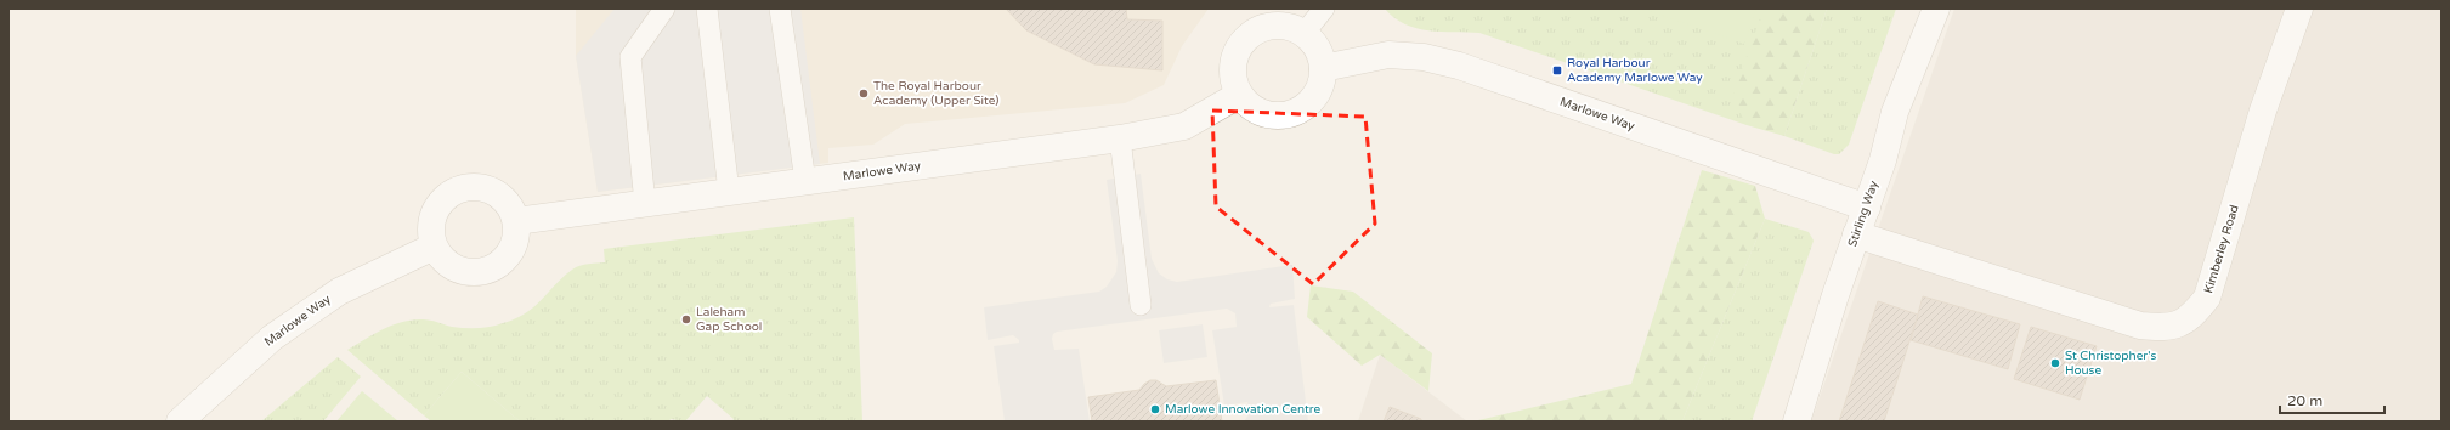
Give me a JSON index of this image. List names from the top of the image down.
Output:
{
  "streets": {
    "street": ["Marlowe Way", "Stirling Way", "Kimberley Road"]
  },
  "crossings": [
    ["Marlowe Way", "Stirling Way"],
    ["Stirling Way", "Kimberley Road"]
  ],
  "places": {
    "transit": ["Royal Harbour Academy Marlowe Way"],
    "other": [
      "The Royal Harbour Academy (Upper Site)",
      "Laleham Gap School",
      "St Christopher's House",
      "Marlowe Innovation Centre"
    ]
  },
  "scale_bar": "20 m"
}
